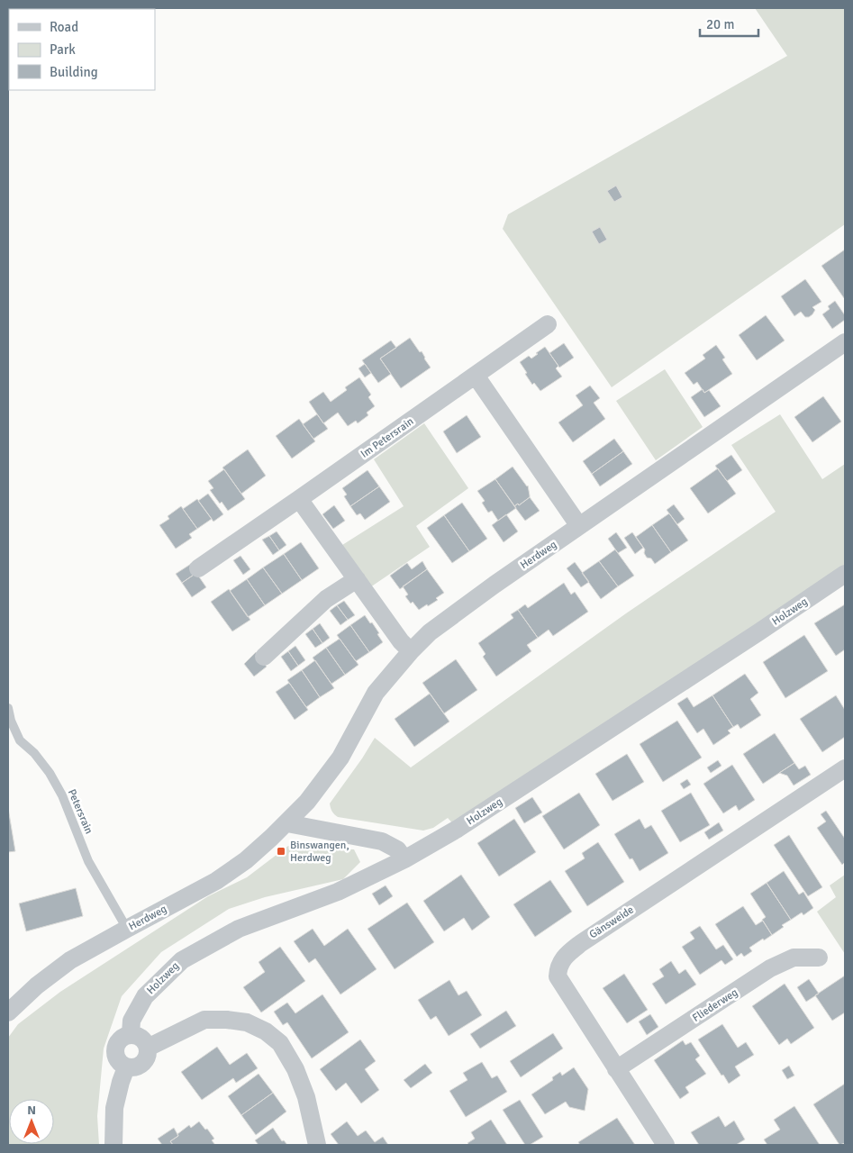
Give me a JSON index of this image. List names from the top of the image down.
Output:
{
  "streets": {
    "street": [
      "Im Petersrain",
      "Herdweg",
      "Holzweg",
      "Gänsweide",
      "Fliederweg"
    ],
    "lane": ["Petersrain"]
  },
  "crossings": [
    ["Herdweg", "Petersrain"],
    ["Gänsweide", "Fliederweg"]
  ],
  "places": {
    "transit": ["Binswangen, Herdweg"]
  },
  "legend": ["Road", "Park", "Building"],
  "scale_bar": "20 m",
  "north": "top"
}
